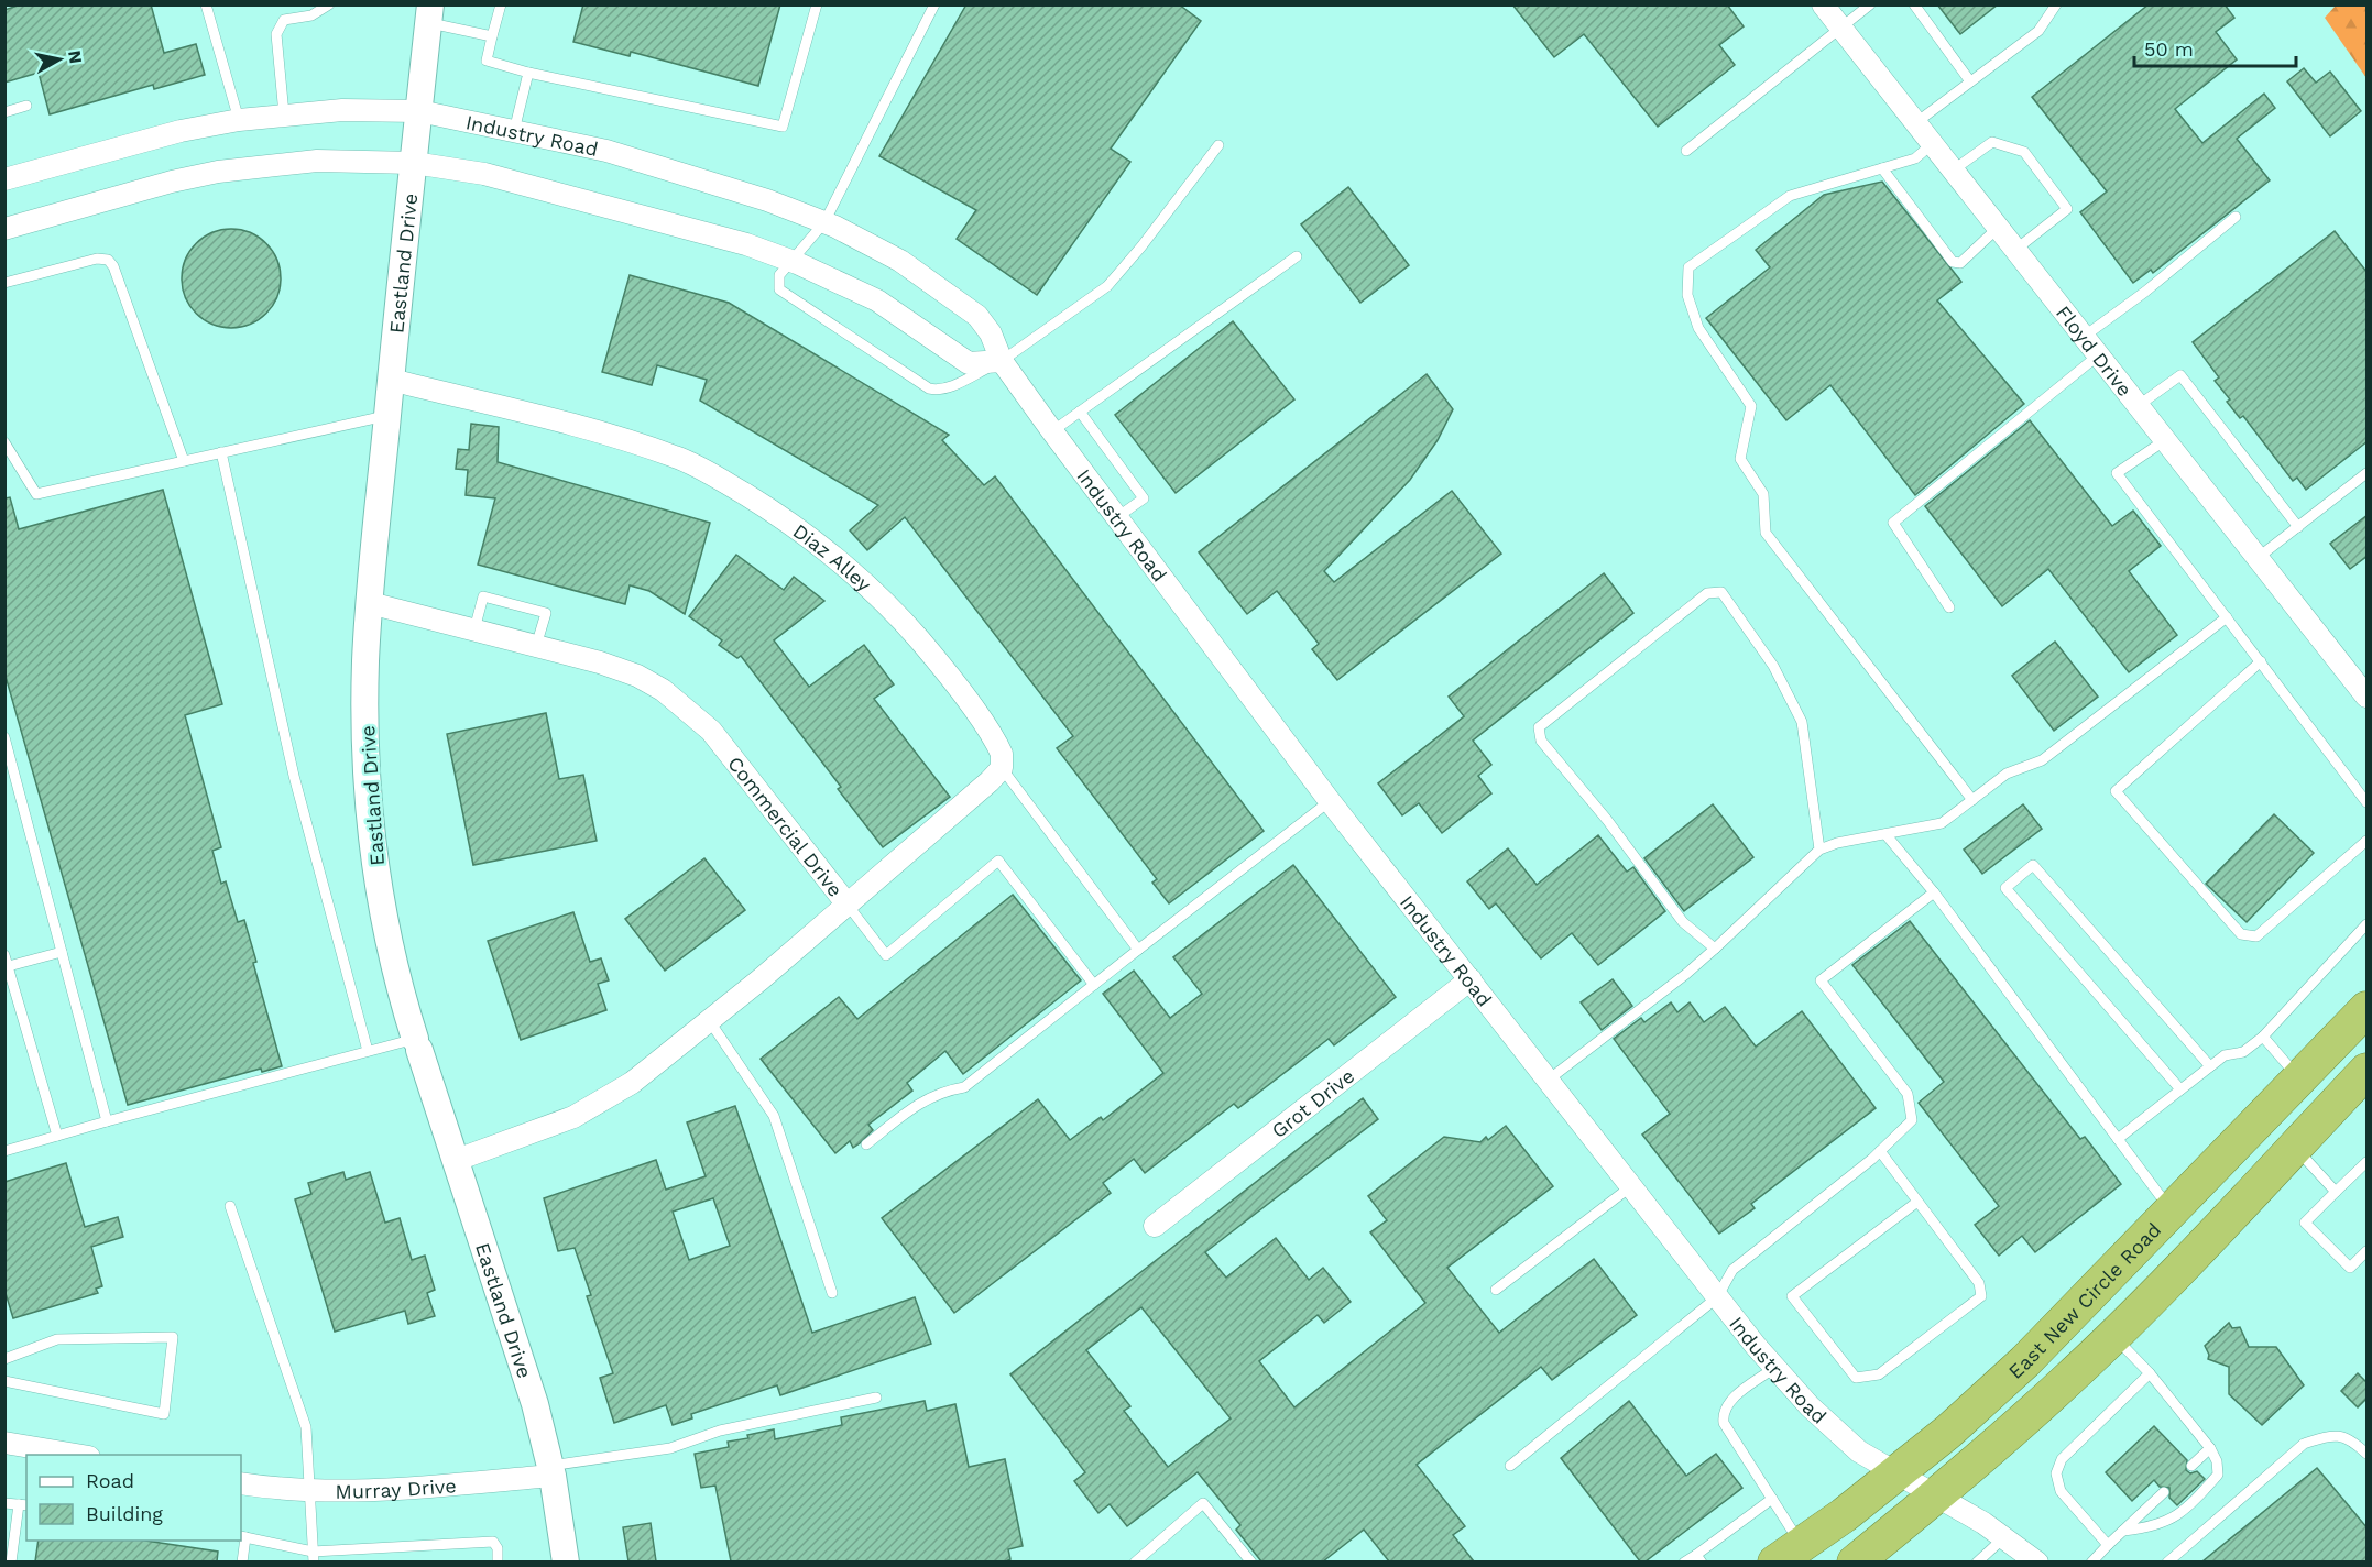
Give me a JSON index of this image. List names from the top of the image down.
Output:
{
  "streets": {
    "highway": ["East New Circle Road"],
    "street": [
      "Industry Road",
      "Eastland Drive",
      "Floyd Drive",
      "Diaz Alley",
      "Commercial Drive",
      "Grot Drive",
      "Murray Drive"
    ]
  },
  "crossings": [
    ["Industry Road", "Eastland Drive"],
    ["Industry Road", "Grot Drive"],
    ["Industry Road", "East New Circle Road"],
    ["Eastland Drive", "Diaz Alley"],
    ["Eastland Drive", "Commercial Drive"],
    ["Eastland Drive", "Murray Drive"]
  ],
  "legend": ["Road", "Building"],
  "scale_bar": "50 m",
  "north": "right"
}
